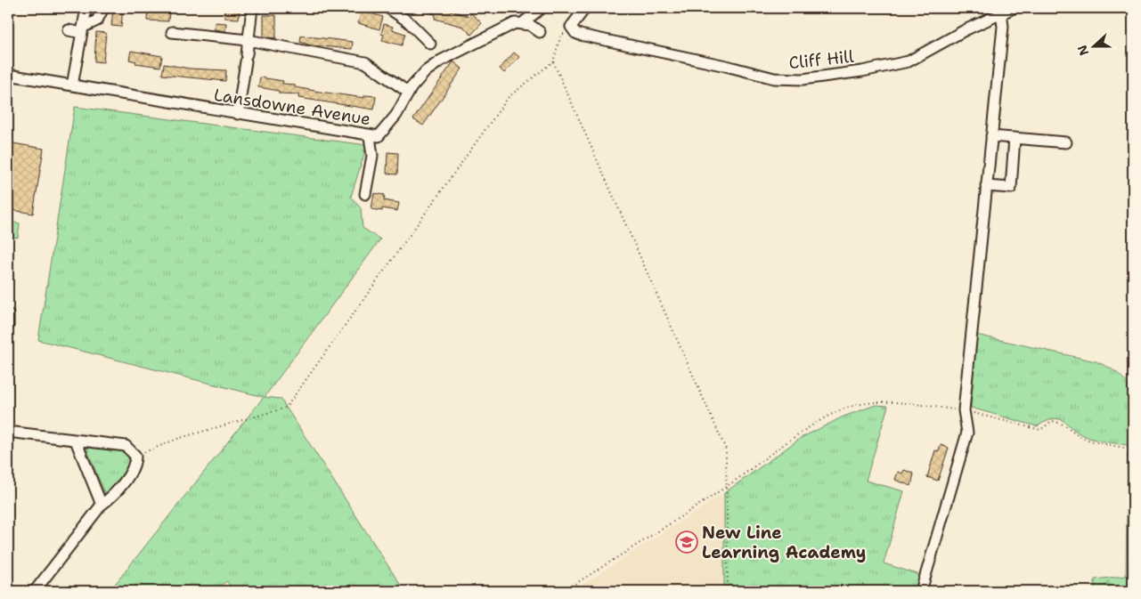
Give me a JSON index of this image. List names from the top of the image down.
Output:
{
  "streets": {
    "street": ["Cliff Hill", "Lansdowne Avenue"]
  },
  "places": {
    "school or university": ["New Line Learning Academy"]
  },
  "north": "left"
}
